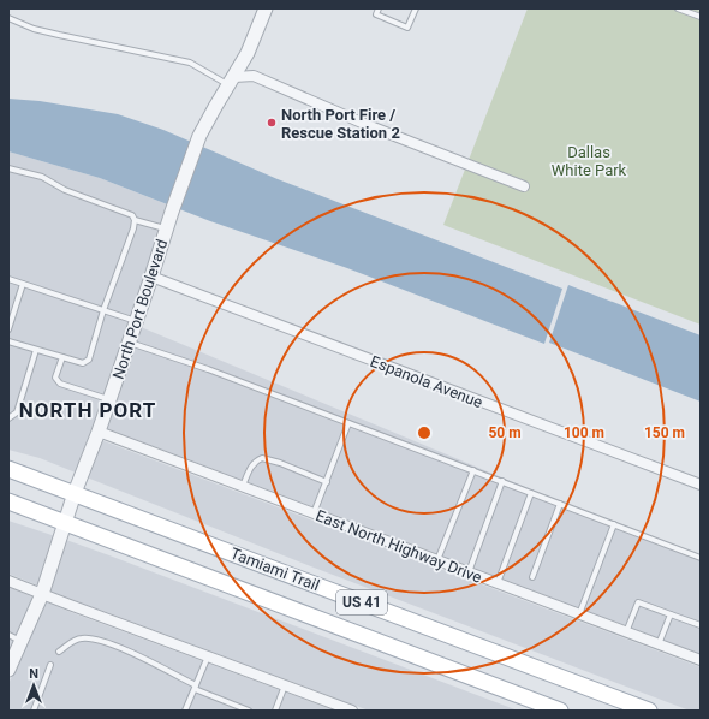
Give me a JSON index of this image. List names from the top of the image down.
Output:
{
  "streets": {
    "main road": ["Tamiami Trail", "US 41"],
    "street": ["North Port Boulevard", "Espanola Avenue", "East North Highway Drive"]
  },
  "crossings": [
    ["North Port Boulevard", "Espanola Avenue"],
    ["North Port Boulevard", "East North Highway Drive"],
    ["North Port Boulevard", "Tamiami Trail"]
  ],
  "districts": ["NORTH PORT"],
  "parks": ["Dallas White Park"],
  "places": ["North Port Fire / Rescue Station 2"],
  "north": "top",
  "rings": ["50 m", "100 m", "150 m"]
}
